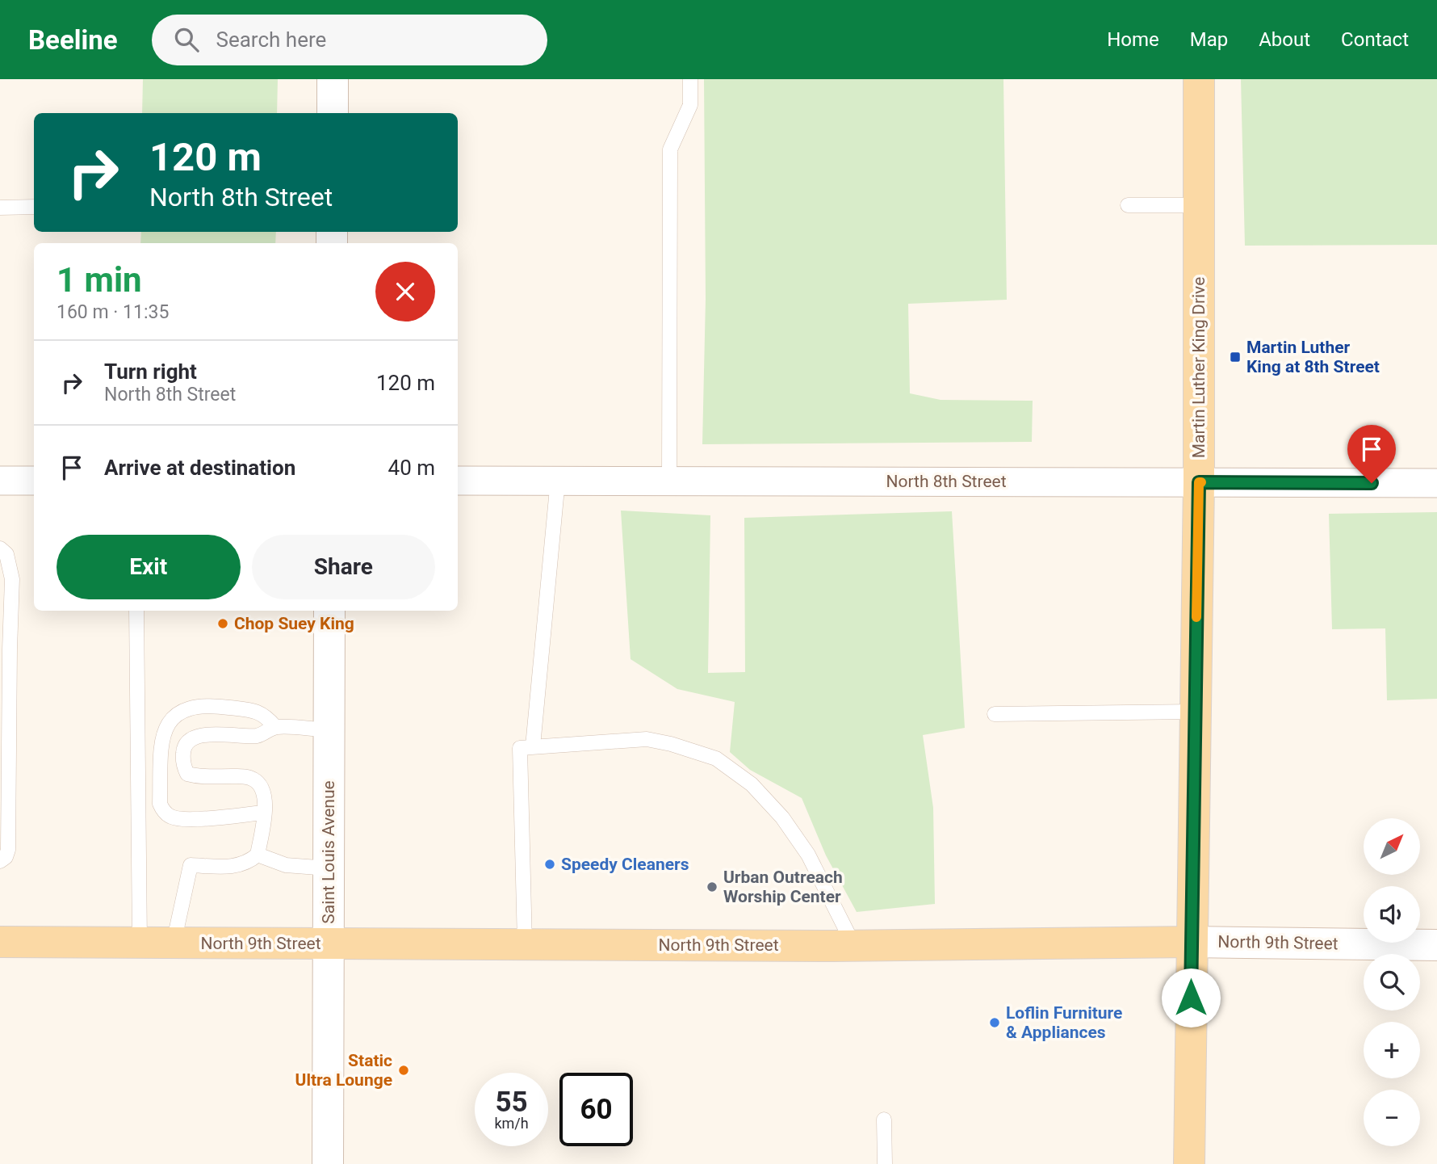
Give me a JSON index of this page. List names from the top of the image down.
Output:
{
  "streets": {
    "main road": ["Martin Luther King Drive", "North 9th Street"],
    "street": ["North 8th Street", "Saint Louis Avenue"]
  },
  "crossings": [
    ["Martin Luther King Drive", "North 8th Street"],
    ["Martin Luther King Drive", "North 9th Street"],
    ["Saint Louis Avenue", "North 9th Street"]
  ],
  "places": {
    "transit": ["Martin Luther King at 8th Street"],
    "other": [
      "Chop Suey King",
      "Speedy Cleaners",
      "Urban Outreach Worship Center",
      "Loflin Furniture & Appliances",
      "Static Ultra Lounge"
    ]
  },
  "north": "top right",
  "page": {
    "header": "Beeline",
    "search": "Search here",
    "nav": [
      "Home",
      "Map",
      "About",
      "Contact"
    ],
    "turn": ["120 m", "North 8th Street"],
    "heading": ["1 min", "160 m · 11:35"],
    "list": [
      {
        "name": "Turn right",
        "note": "North 8th Street",
        "value": "120 m"
      },
      {
        "name": "Arrive at destination",
        "value": "40 m"
      }
    ],
    "buttons": ["Exit", "Share"],
    "map_buttons": ["+", "−"],
    "speed": "55 km/h",
    "limit": "60"
  }
}
